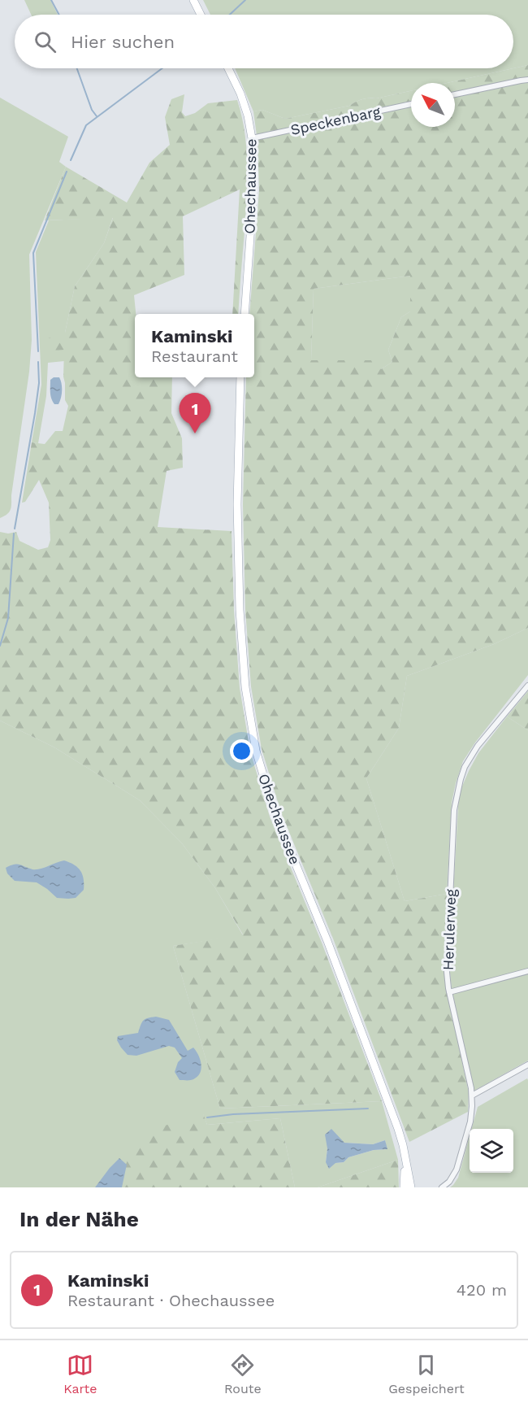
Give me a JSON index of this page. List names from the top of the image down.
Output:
{
  "streets": {
    "main road": ["Ohechaussee"],
    "street": ["Speckenbarg", "Herulerweg"]
  },
  "crossings": [
    ["Speckenbarg", "Ohechaussee"]
  ],
  "north": "top left",
  "page": {
    "search": "Hier suchen",
    "popup": ["Kaminski", "Restaurant"],
    "pins": "1",
    "heading": "In der Nähe",
    "list": [
      {
        "mark": "1",
        "name": "Kaminski",
        "note": "Restaurant · Ohechaussee",
        "value": "420 m"
      }
    ],
    "nav": ["Karte", "Route", "Gespeichert"]
  }
}
